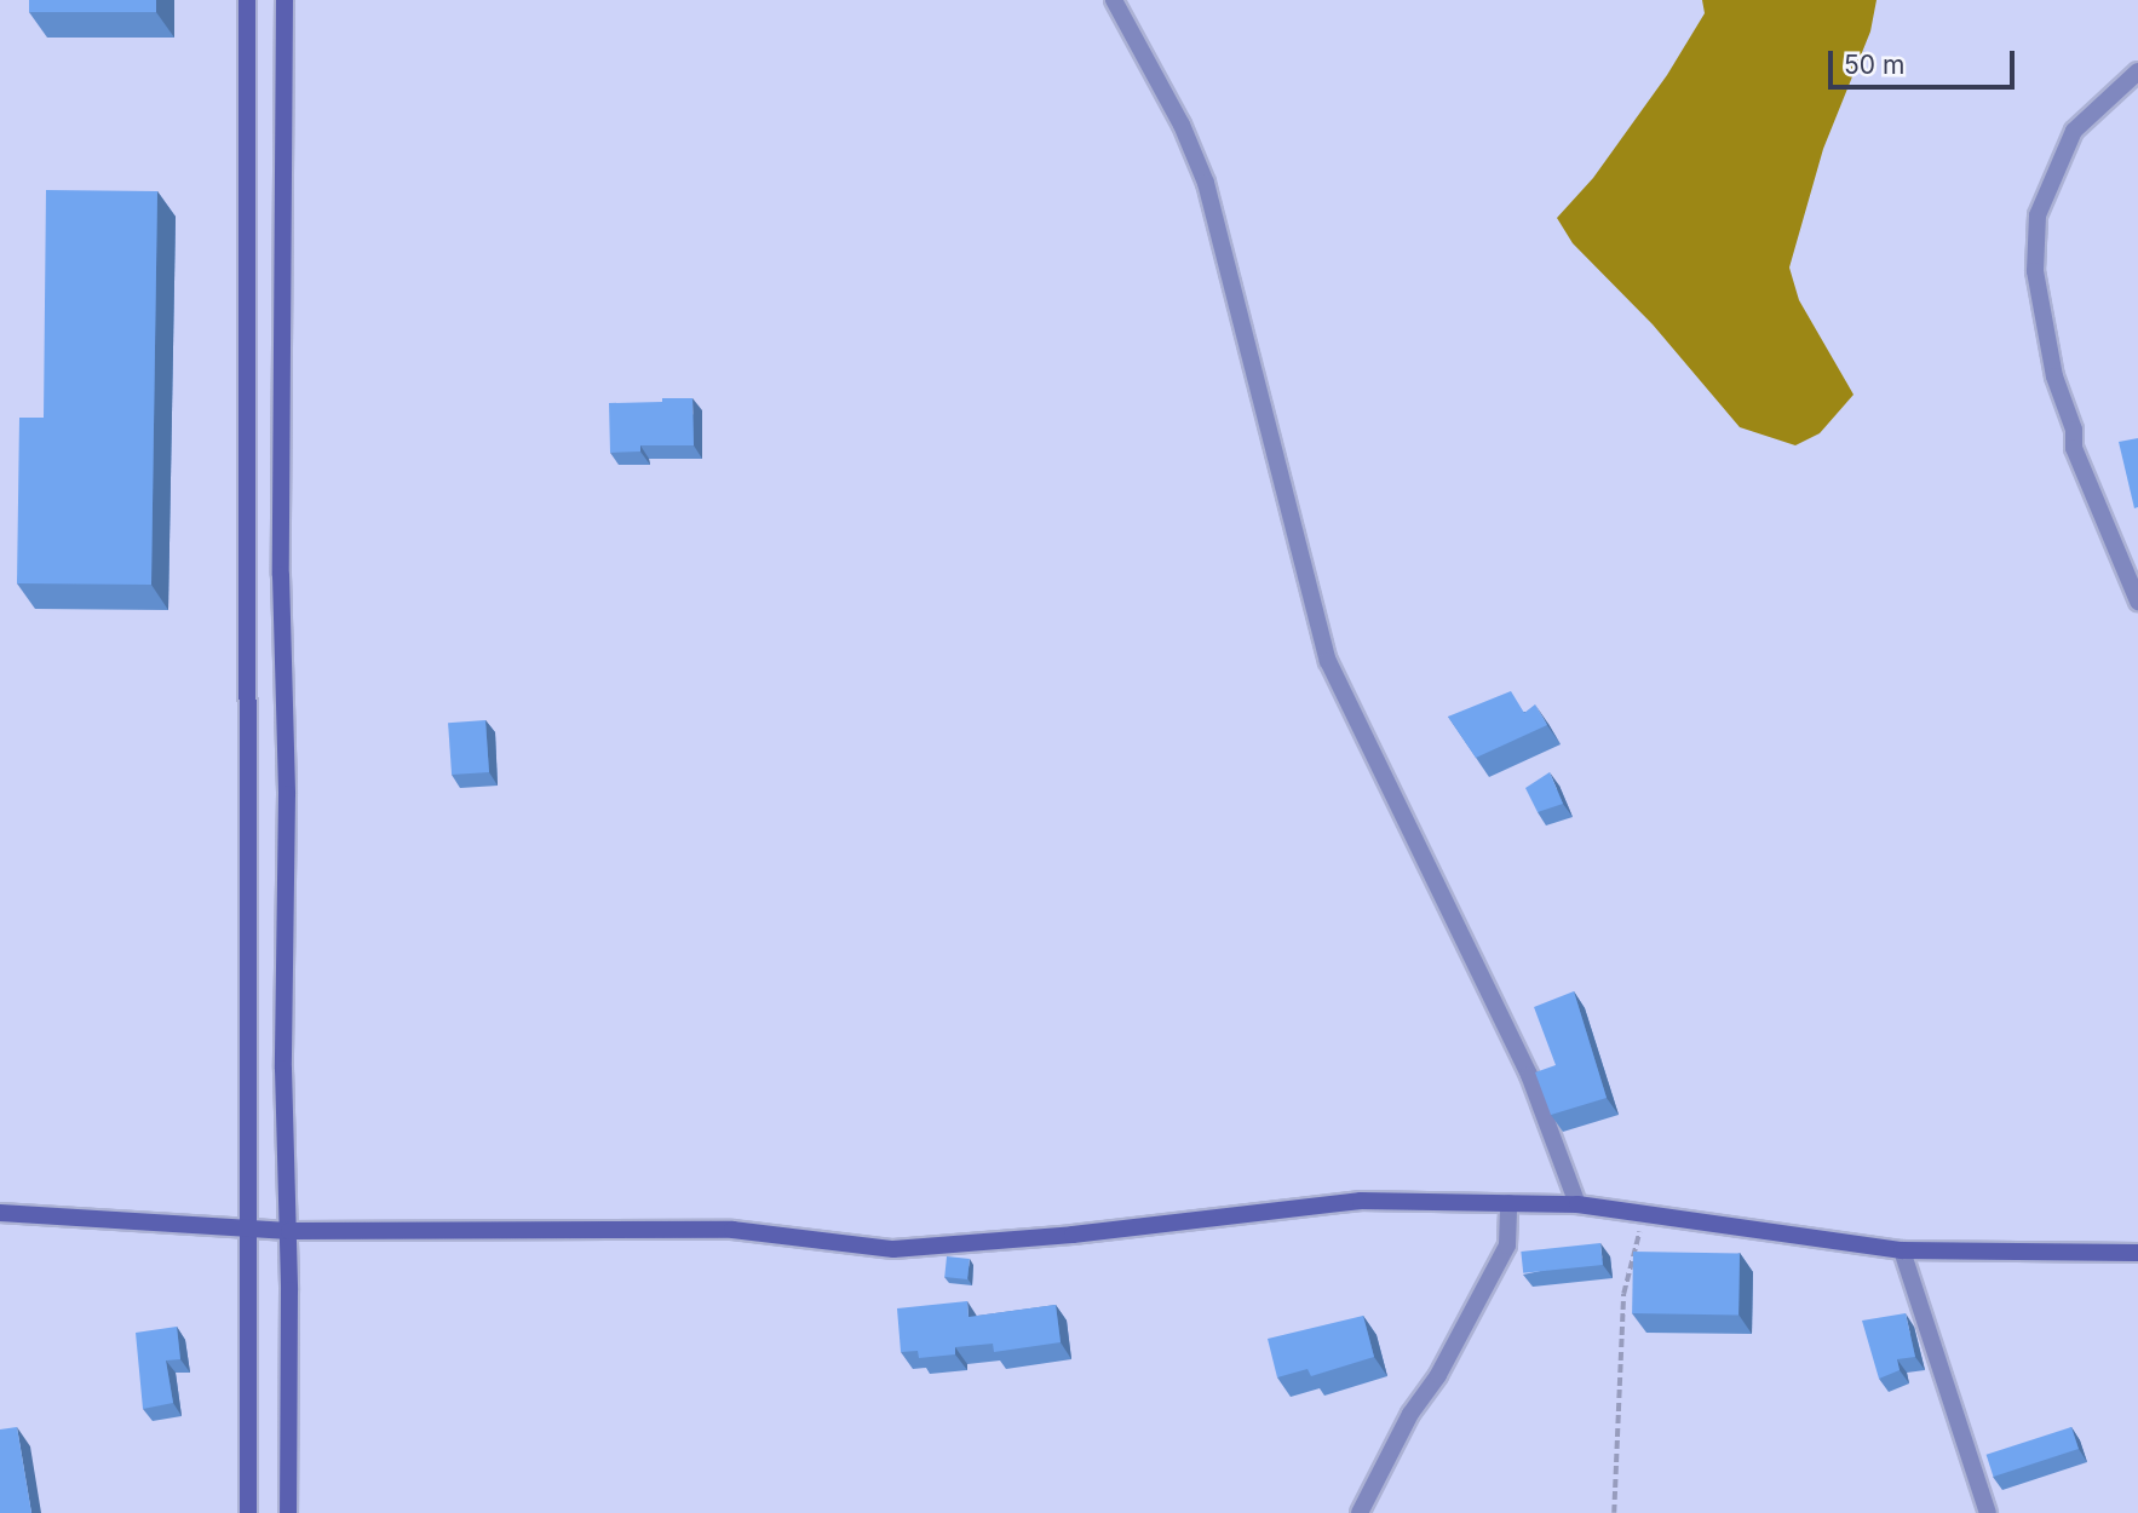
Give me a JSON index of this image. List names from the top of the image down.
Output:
{
  "scale_bar": "50 m"
}
